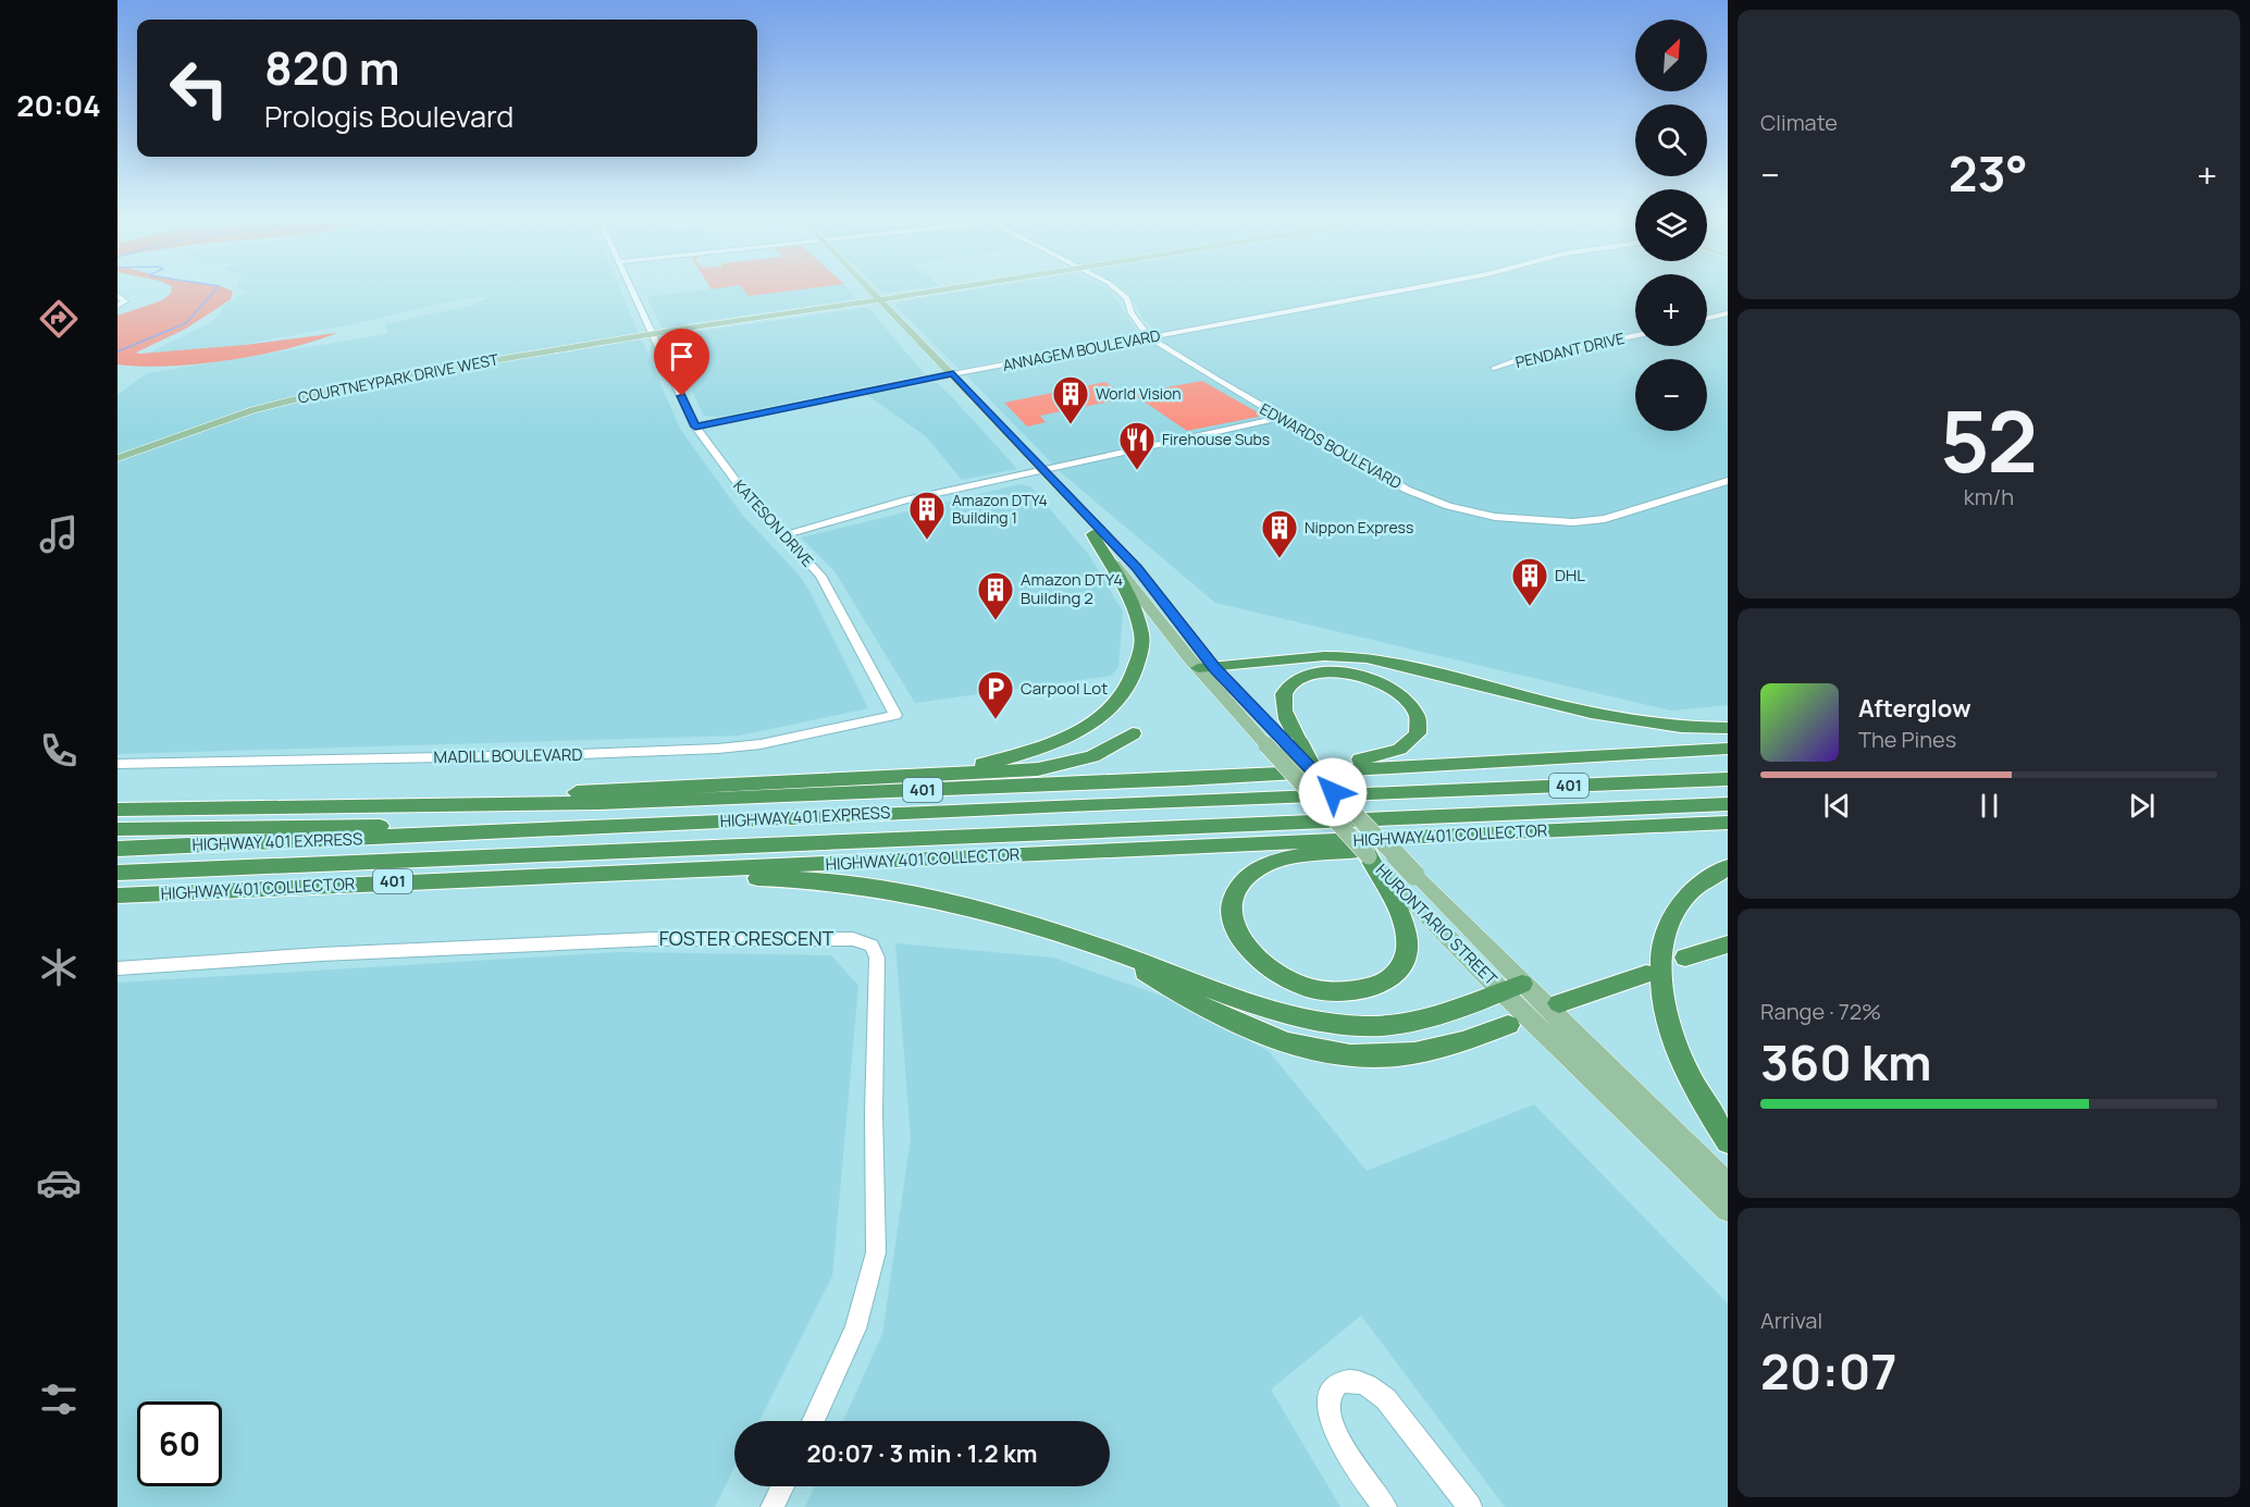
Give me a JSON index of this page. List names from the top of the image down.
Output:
{
  "streets": {
    "highway": ["401", "HIGHWAY 401 EXPRESS", "HIGHWAY 401 COLLECTOR"],
    "main road": ["COURTNEYPARK DRIVE WEST", "HURONTARIO STREET"],
    "street": [
      "ANNAGEM BOULEVARD",
      "PENDANT DRIVE",
      "EDWARDS BOULEVARD",
      "KATESON DRIVE",
      "MADILL BOULEVARD",
      "FOSTER CRESCENT"
    ]
  },
  "crossings": [
    ["ANNAGEM BOULEVARD", "EDWARDS BOULEVARD"],
    ["ANNAGEM BOULEVARD", "KATESON DRIVE"],
    ["ANNAGEM BOULEVARD", "HURONTARIO STREET"],
    ["COURTNEYPARK DRIVE WEST", "KATESON DRIVE"],
    ["COURTNEYPARK DRIVE WEST", "HURONTARIO STREET"],
    ["KATESON DRIVE", "MADILL BOULEVARD"]
  ],
  "places": {
    "building": [
      "World Vision",
      "Amazon DTY4 Building 1",
      "Nippon Express",
      "DHL",
      "Amazon DTY4 Building 2"
    ],
    "restaurant": ["Firehouse Subs"],
    "parking": ["Carpool Lot"]
  },
  "north": "top right",
  "page": {
    "tabs": "20:04",
    "tile": [
      "Climate",
      ["52", "km/h"],
      ["Range · 72%", "360 km"],
      ["Arrival", "20:07"]
    ],
    "map_buttons": ["+", "−"],
    "turn": ["820 m", "Prologis Boulevard"],
    "heat": ["−", "23°", "+"],
    "song": ["Afterglow", "The Pines"],
    "limit": "60",
    "trip": "20:07 · 3 min · 1.2 km"
  }
}
